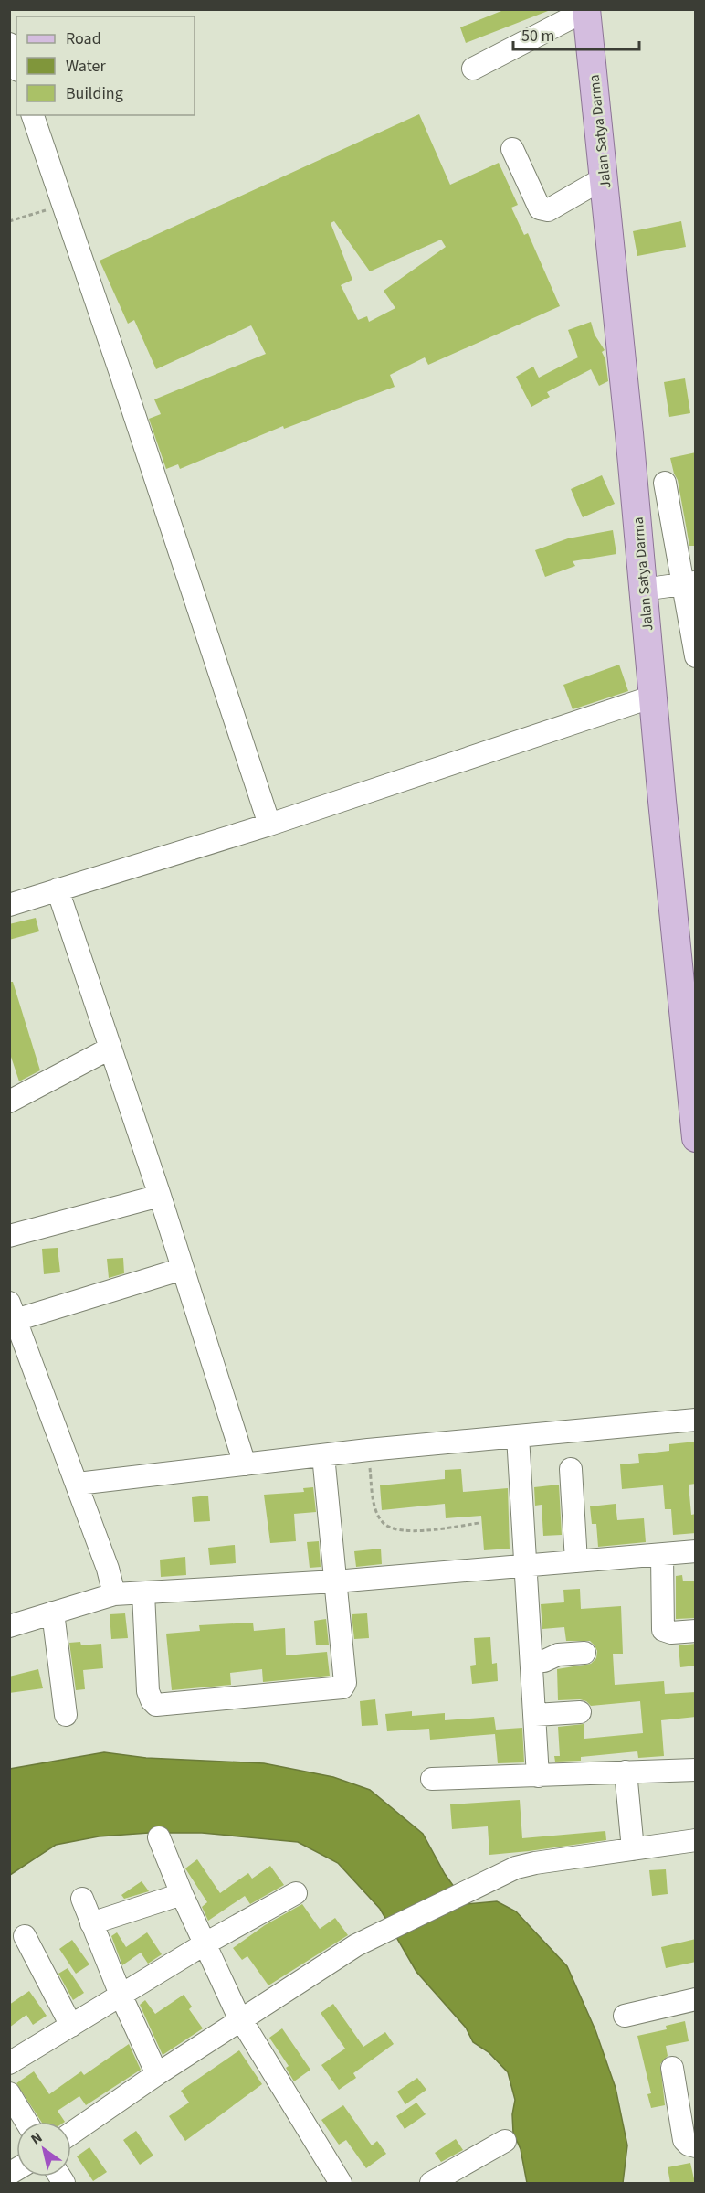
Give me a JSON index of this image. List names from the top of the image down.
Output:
{
  "streets": {
    "main road": ["Jalan Satya Darma"]
  },
  "legend": ["Road", "Water", "Building"],
  "scale_bar": "50 m",
  "north": "top left"
}
